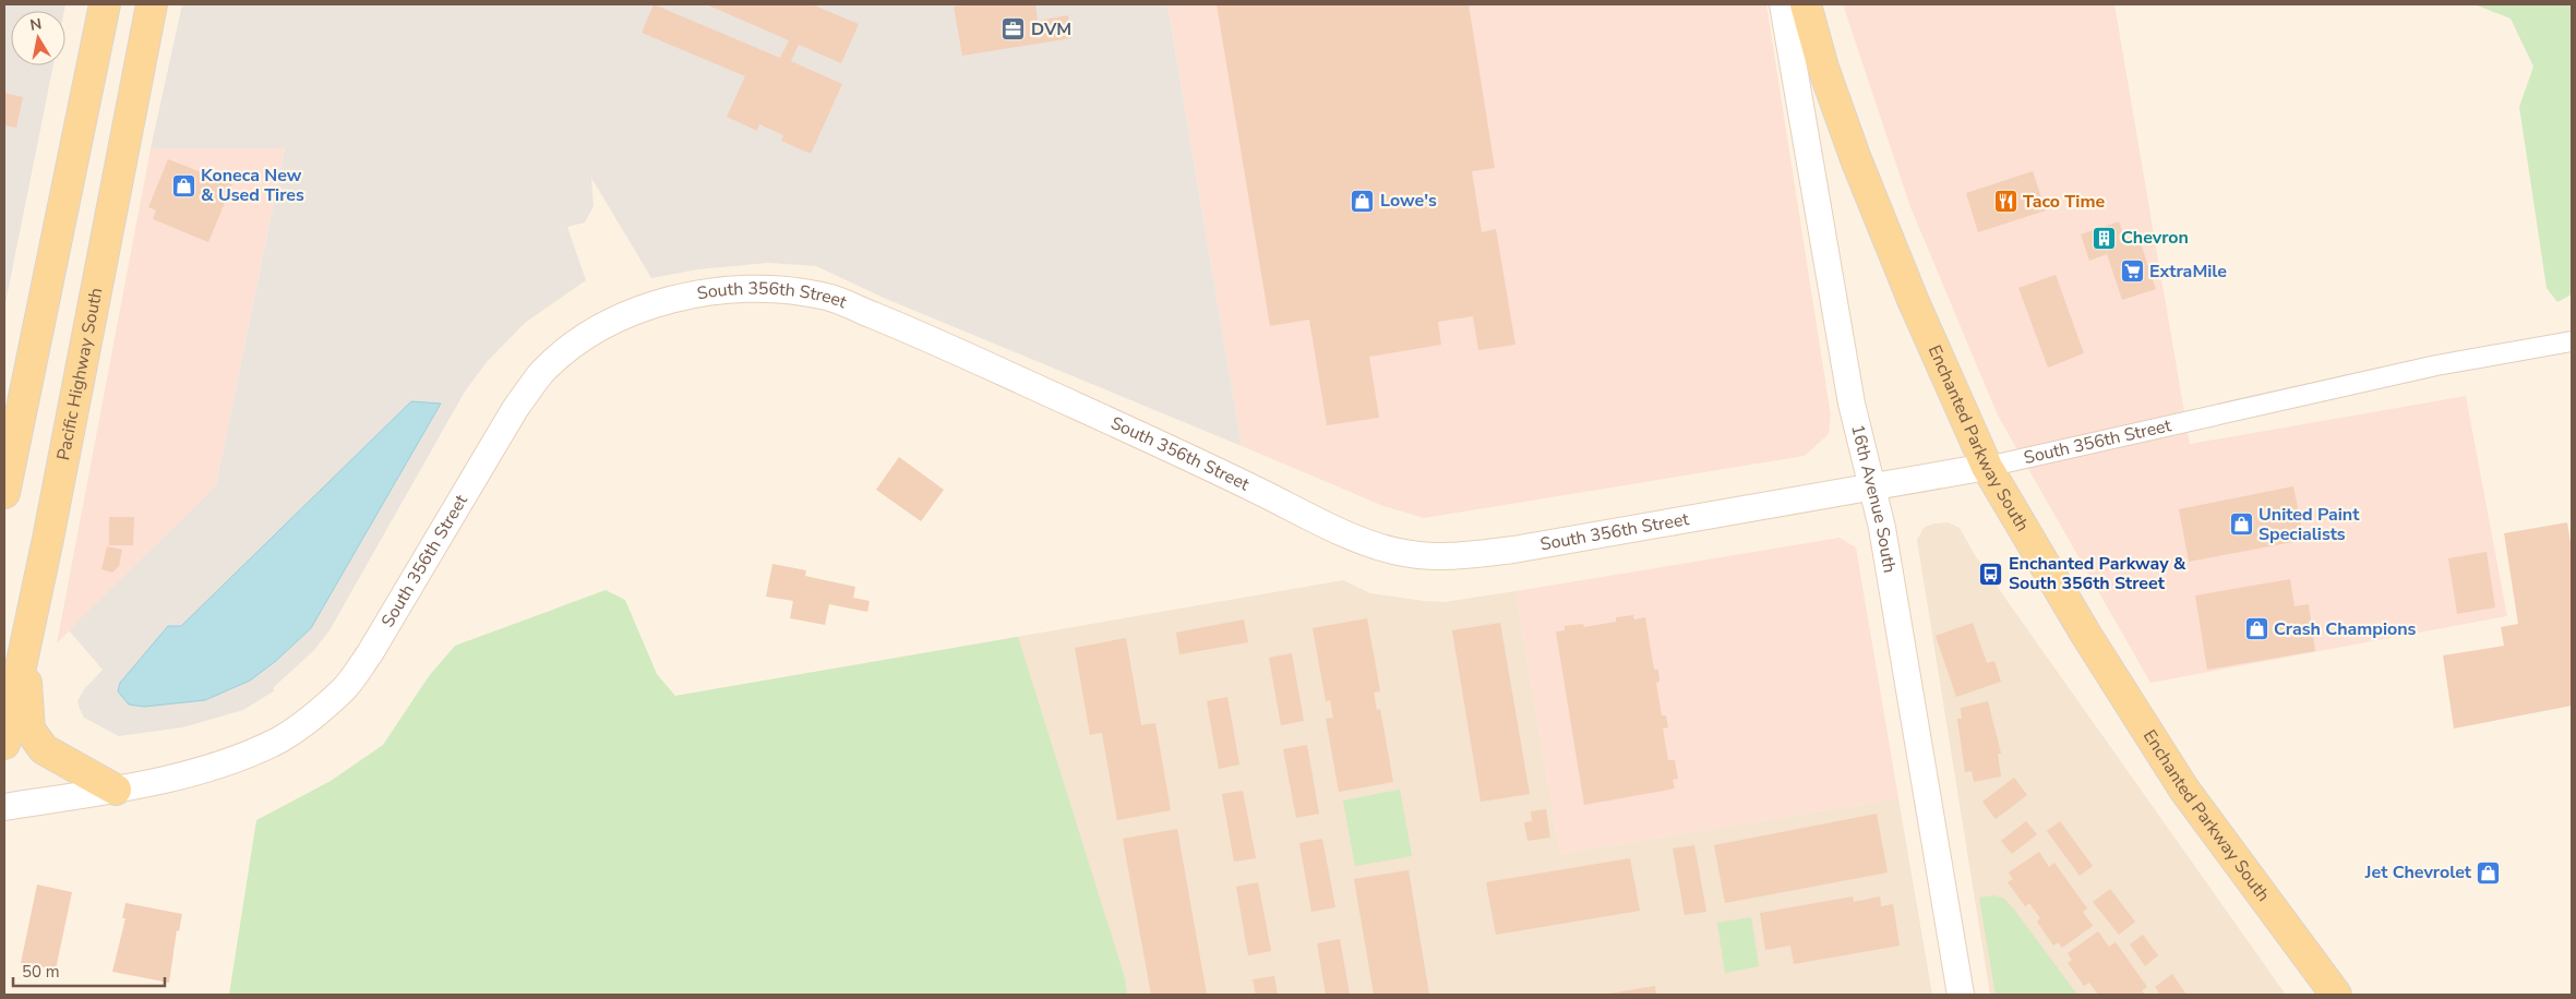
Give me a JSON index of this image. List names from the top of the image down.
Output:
{
  "streets": {
    "main road": [
      "South 356th Street",
      "Pacific Highway South",
      "Enchanted Parkway South",
      "16th Avenue South"
    ]
  },
  "crossings": [
    ["South 356th Street", "Enchanted Parkway South"],
    ["South 356th Street", "16th Avenue South"]
  ],
  "places": {
    "office": ["DVM"],
    "shop": [
      "Koneca New & Used Tires",
      "Lowe's",
      "United Paint Specialists",
      "Crash Champions",
      "Jet Chevrolet"
    ],
    "restaurant": ["Taco Time"],
    "building": ["Chevron"],
    "supermarket": ["ExtraMile"],
    "bus stop": ["Enchanted Parkway & South 356th Street"]
  },
  "scale_bar": "50 m",
  "north": "top"
}
